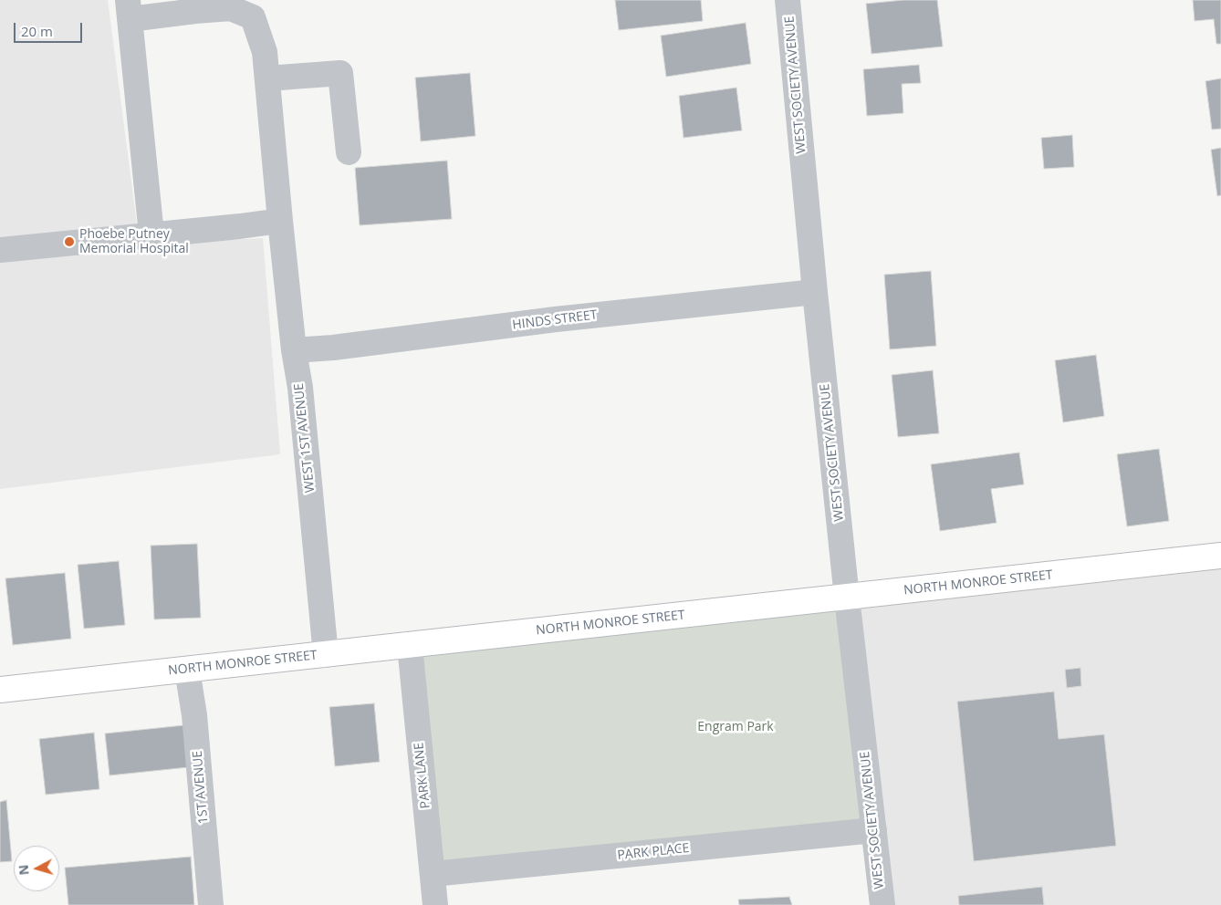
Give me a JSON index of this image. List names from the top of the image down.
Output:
{
  "streets": {
    "main road": ["NORTH MONROE STREET"],
    "street": [
      "WEST SOCIETY AVENUE",
      "HINDS STREET",
      "WEST 1ST AVENUE",
      "PARK LANE",
      "1ST AVENUE",
      "PARK PLACE"
    ]
  },
  "crossings": [
    ["WEST SOCIETY AVENUE", "HINDS STREET"],
    ["WEST SOCIETY AVENUE", "NORTH MONROE STREET"],
    ["WEST SOCIETY AVENUE", "PARK PLACE"],
    ["HINDS STREET", "WEST 1ST AVENUE"],
    ["WEST 1ST AVENUE", "NORTH MONROE STREET"],
    ["NORTH MONROE STREET", "PARK LANE"],
    ["NORTH MONROE STREET", "1ST AVENUE"],
    ["PARK LANE", "PARK PLACE"]
  ],
  "parks": ["Engram Park"],
  "places": ["Phoebe Putney Memorial Hospital"],
  "scale_bar": "20 m",
  "north": "left"
}
